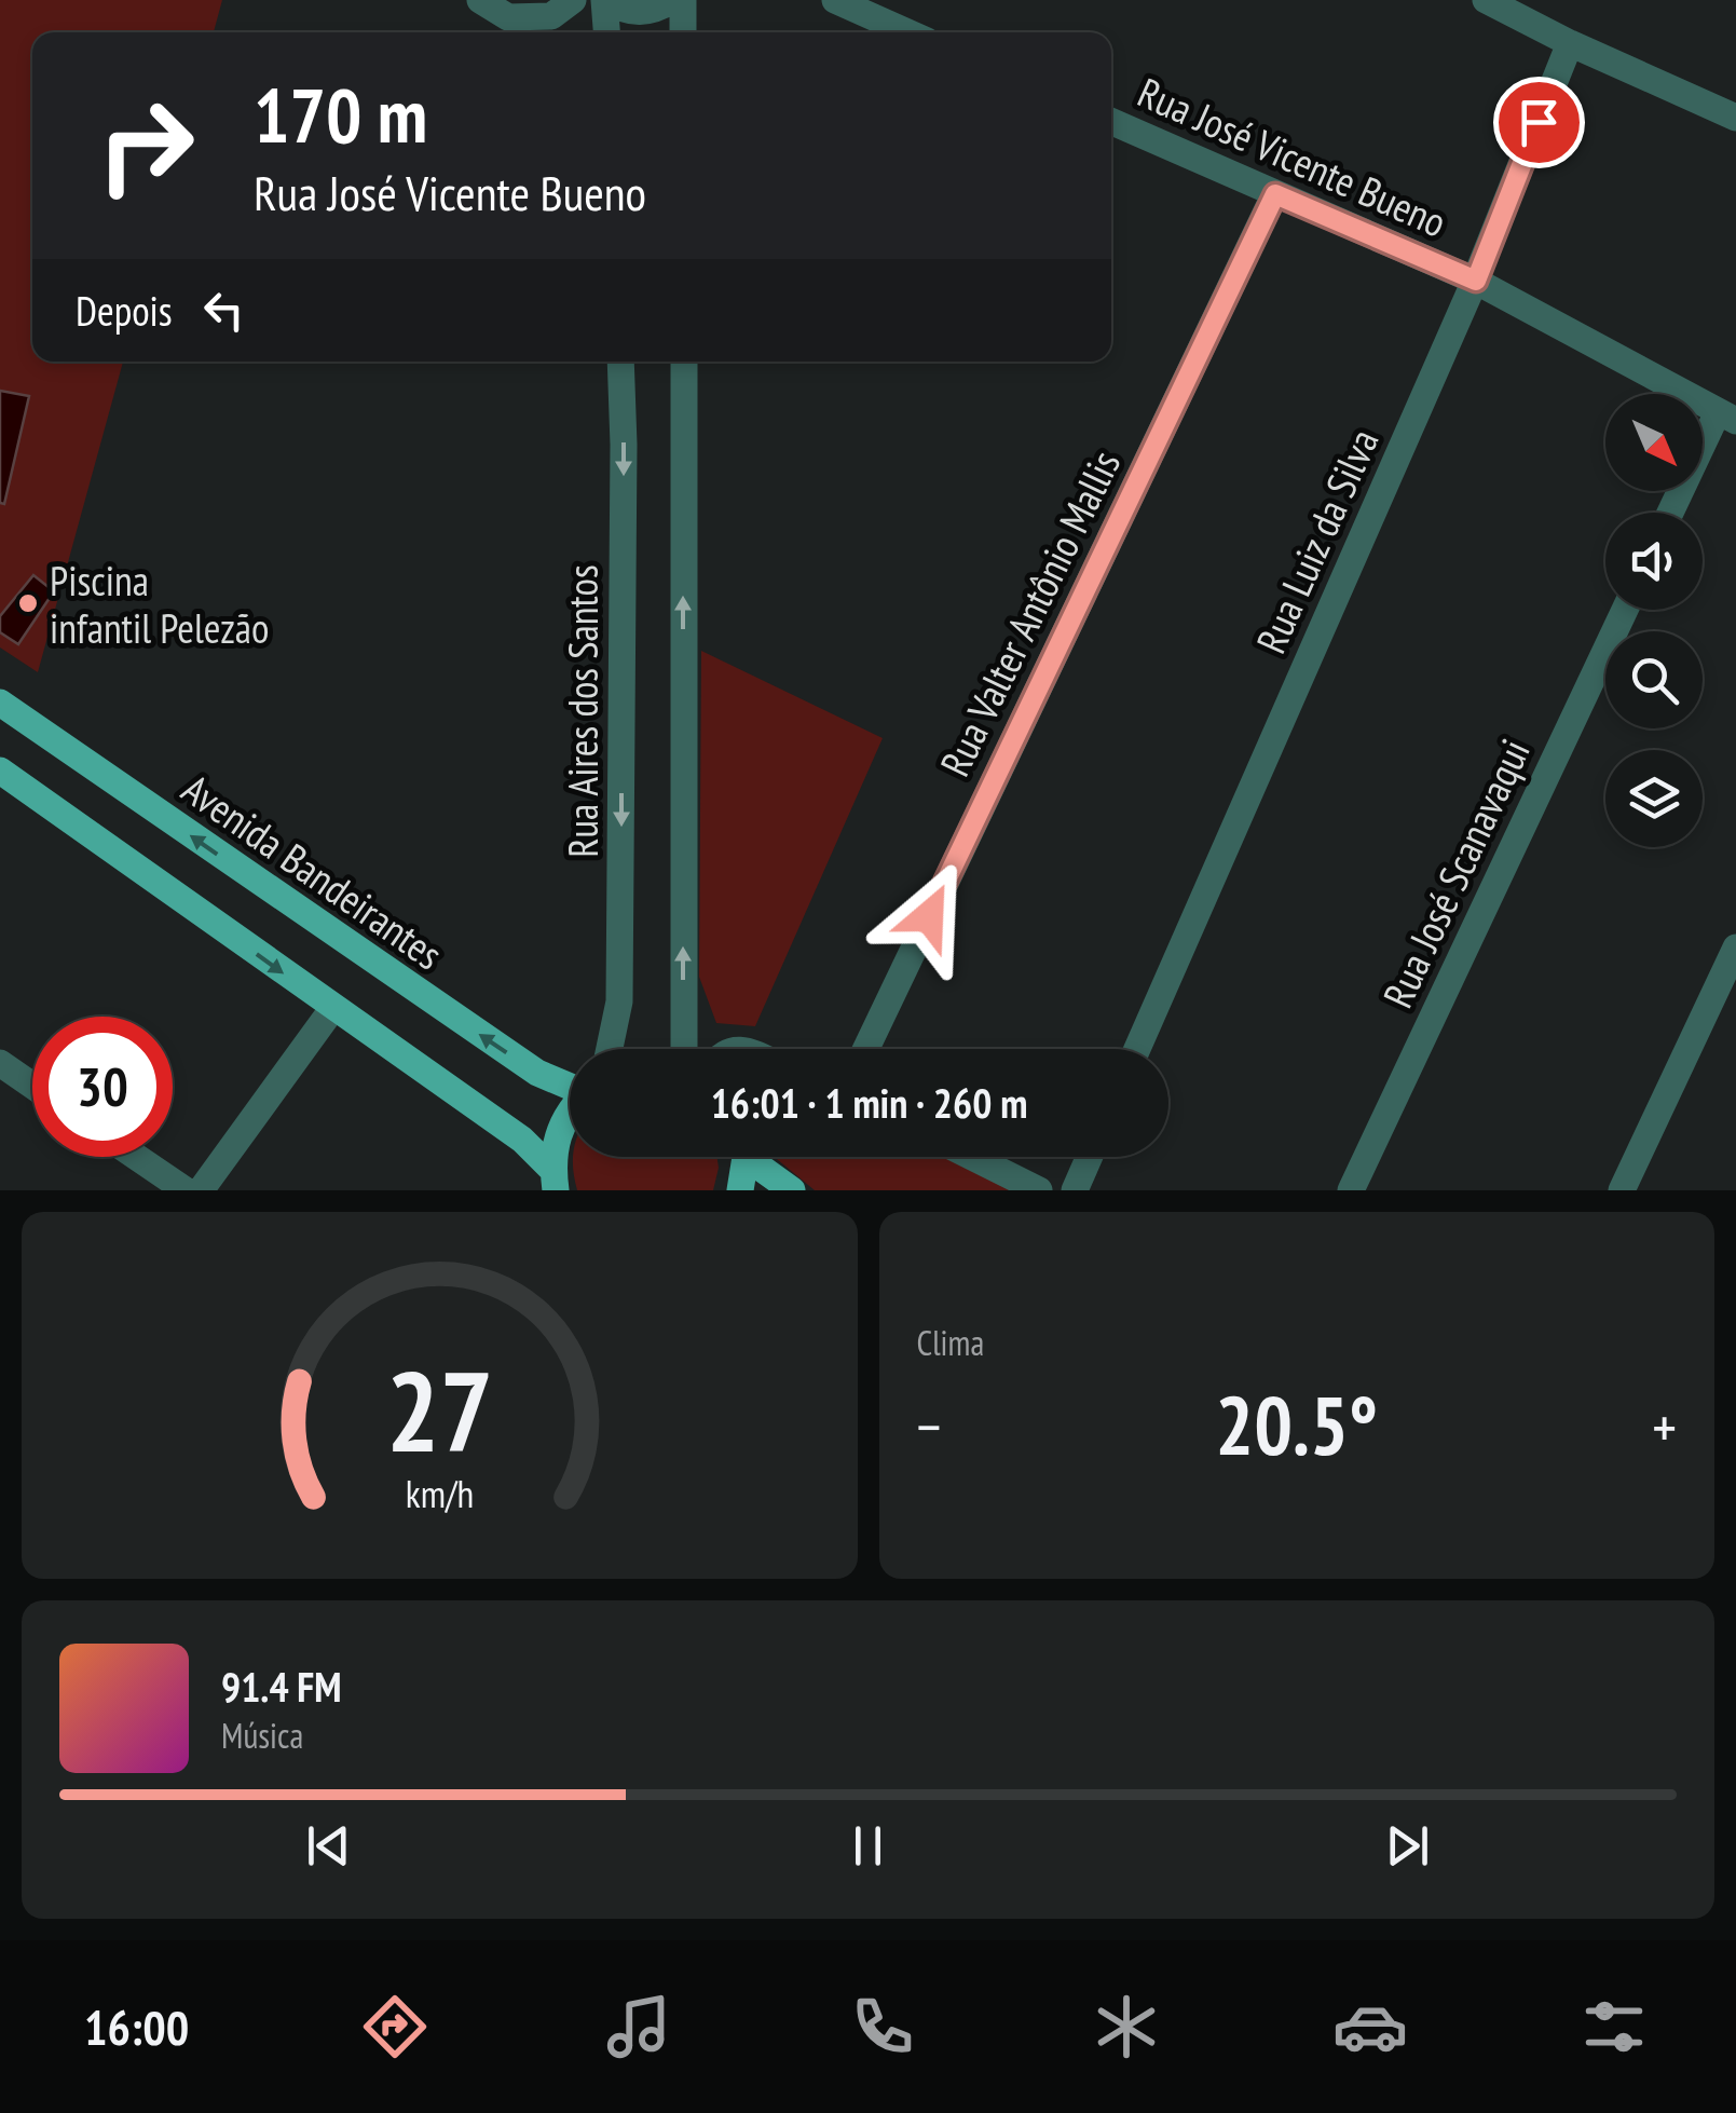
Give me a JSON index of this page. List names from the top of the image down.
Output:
{
  "streets": {
    "main road": ["Avenida Bandeirantes"],
    "street": [
      "Rua José Vicente Bueno",
      "Rua Luiz da Silva",
      "Rua Valter Antônio Mallis",
      "Rua Aires dos Santos",
      "Rua José Scanavaqui"
    ]
  },
  "crossings": [
    ["Rua José Vicente Bueno", "Rua Luiz da Silva"],
    ["Rua José Vicente Bueno", "Rua Valter Antônio Mallis"]
  ],
  "places": ["Piscina infantil Pelezão"],
  "north": "bottom right",
  "page": {
    "turn": ["170 m", "Rua José Vicente Bueno"],
    "then": "Depois",
    "limit": "30",
    "trip": "16:01 · 1 min · 260 m",
    "tile": "Clima",
    "heat": ["−", "20.5°", "+"],
    "song": ["91.4 FM", "Música"],
    "tabs": "16:00",
    "gauge": ["27", "km/h"]
  }
}
